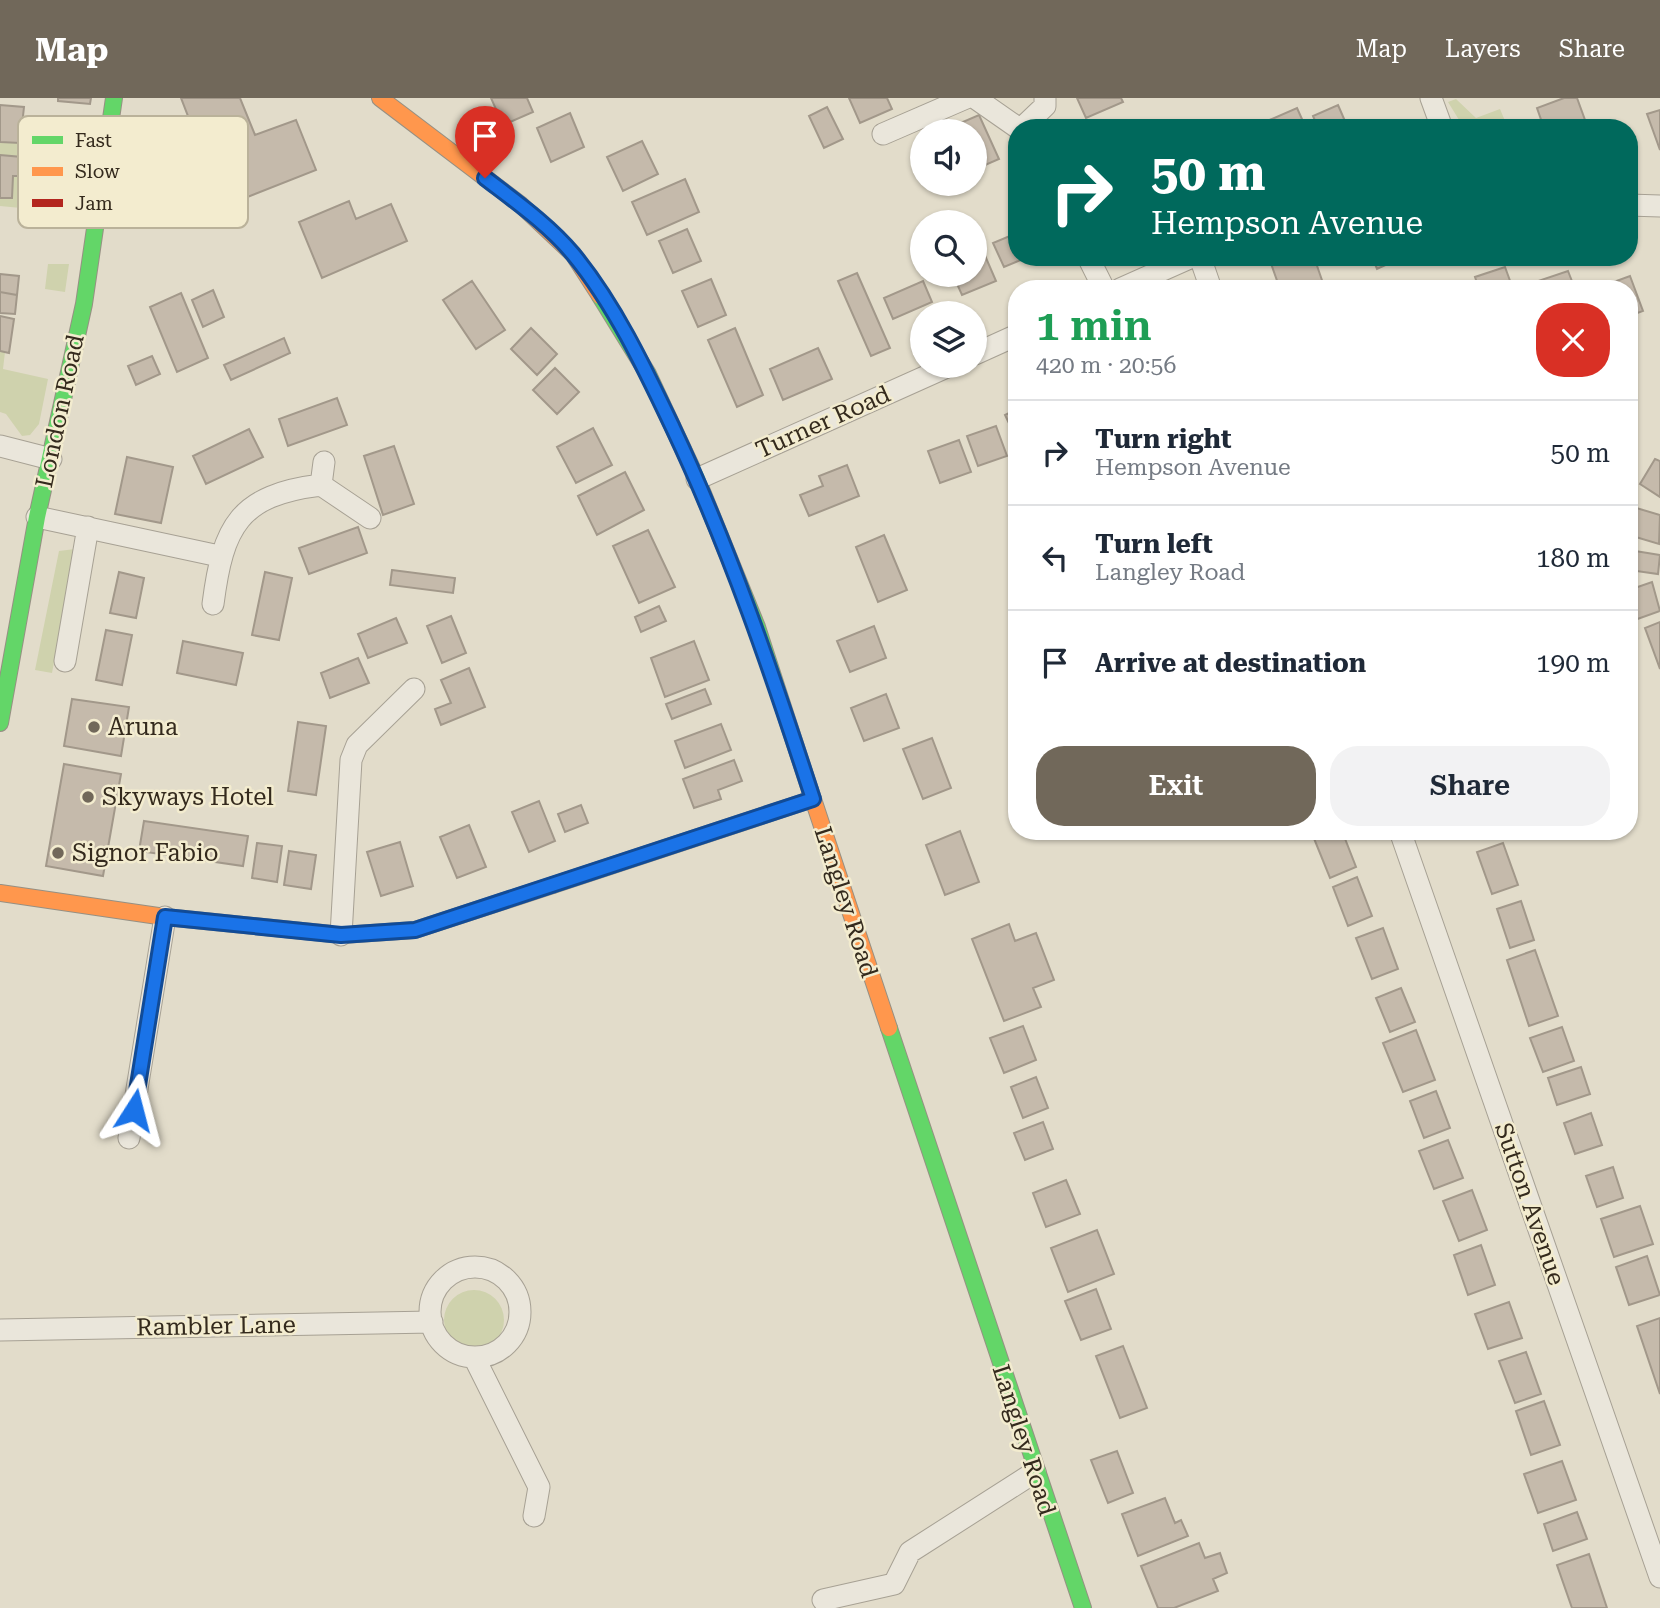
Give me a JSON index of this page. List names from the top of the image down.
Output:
{
  "streets": {
    "street": [
      "London Road",
      "Turner Road",
      "Langley Road",
      "Sutton Avenue",
      "Rambler Lane"
    ]
  },
  "crossings": [
    ["Turner Road", "Langley Road"]
  ],
  "places": ["Aruna", "Skyways Hotel", "Signor Fabio"],
  "legend": ["Fast", "Slow", "Jam"],
  "page": {
    "header": "Map",
    "nav": ["Map", "Layers", "Share"],
    "turn": ["50 m", "Hempson Avenue"],
    "heading": ["1 min", "420 m · 20:56"],
    "list": [
      {
        "name": "Turn right",
        "note": "Hempson Avenue",
        "value": "50 m"
      },
      {
        "name": "Turn left",
        "note": "Langley Road",
        "value": "180 m"
      },
      {
        "name": "Arrive at destination",
        "value": "190 m"
      }
    ],
    "buttons": ["Exit", "Share"]
  }
}
